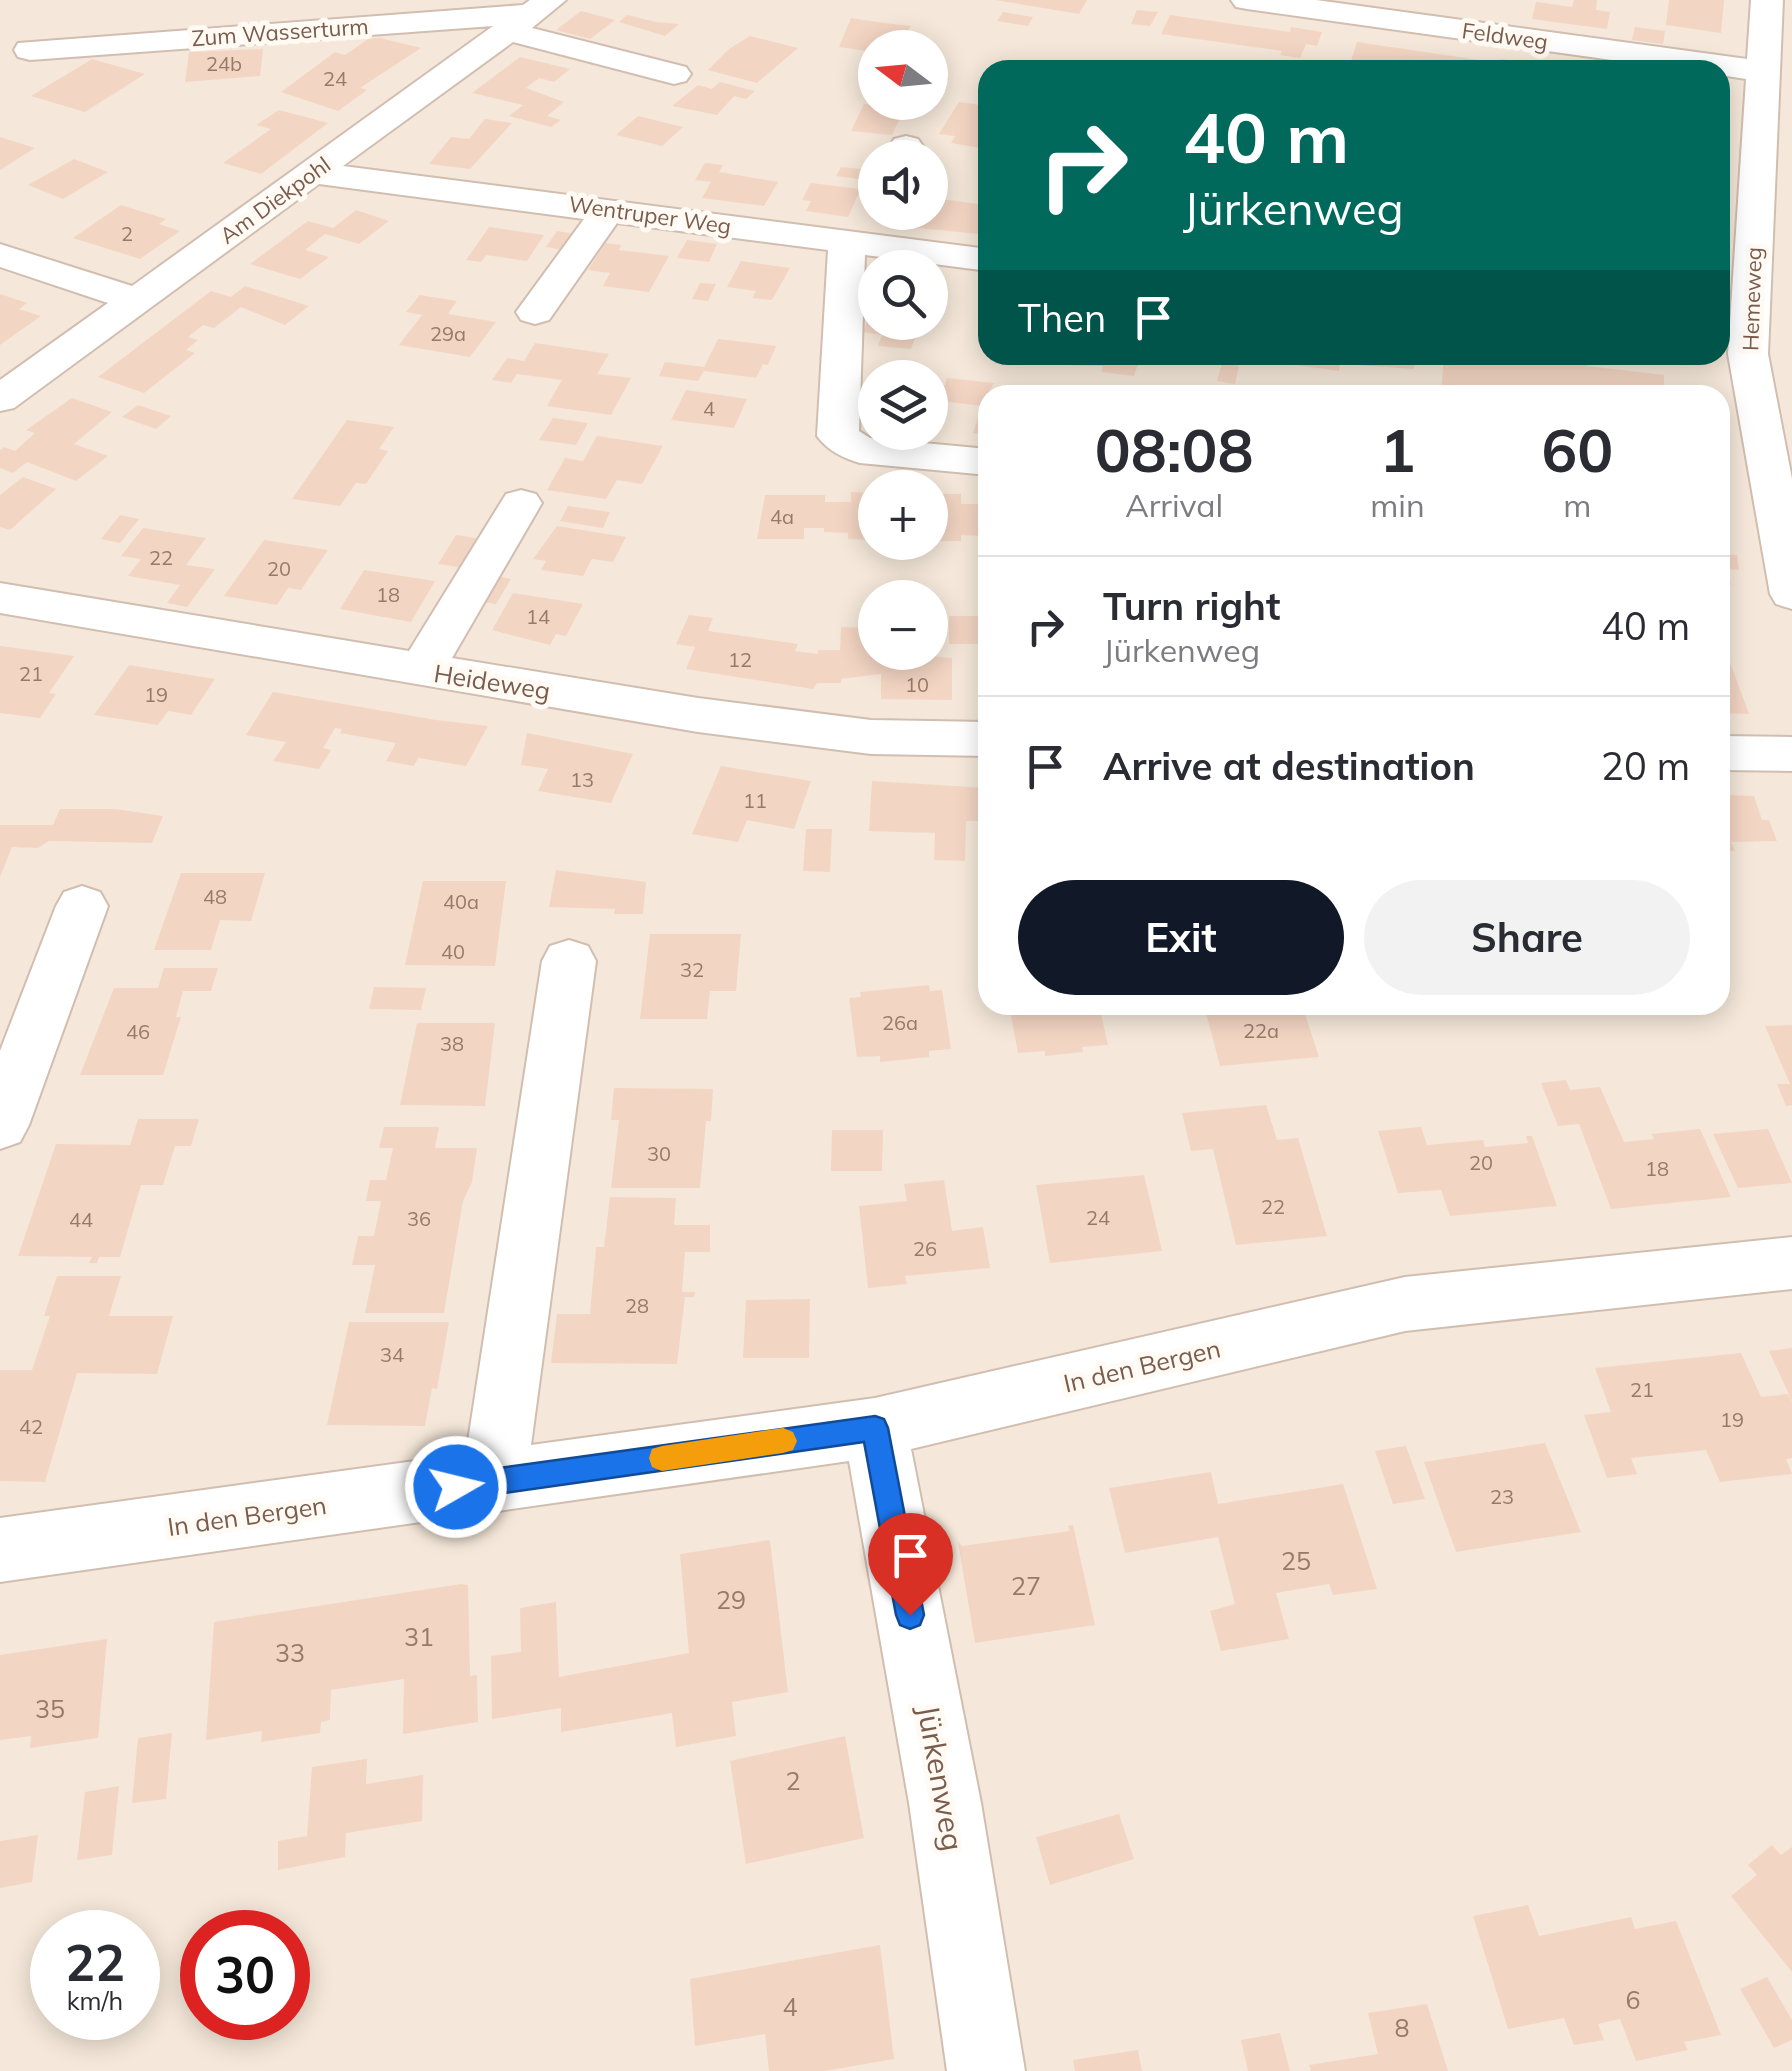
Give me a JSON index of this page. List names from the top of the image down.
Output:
{
  "streets": {
    "street": [
      "Zum Wasserturm",
      "Feldweg",
      "Am Diekpohl",
      "Wentruper Weg",
      "Hemeweg",
      "Heideweg",
      "In den Bergen",
      "Jürkenweg"
    ]
  },
  "crossings": [
    ["Zum Wasserturm", "Am Diekpohl"],
    ["Feldweg", "Hemeweg"],
    ["Am Diekpohl", "Wentruper Weg"],
    ["In den Bergen", "Jürkenweg"]
  ],
  "house_numbers": [
    "24b",
    "24",
    "2",
    "29a",
    "4",
    "4a",
    "22",
    "20",
    "18",
    "14",
    "12",
    "21",
    "10",
    "19",
    "13",
    "11",
    "48",
    "40a",
    "40",
    "32",
    "26a",
    "22a",
    "46",
    "38",
    "30",
    "20",
    "18",
    "22",
    "24",
    "36",
    "44",
    "26",
    "28",
    "34",
    "21",
    "19",
    "42",
    "23",
    "25",
    "27",
    "29",
    "31",
    "33",
    "35",
    "2",
    "6",
    "4",
    "8"
  ],
  "north": "left",
  "page": {
    "map_buttons": ["+", "−"],
    "turn": ["40 m", "Jürkenweg"],
    "then": "Then",
    "eta": [
      "08:08",
      "Arrival",
      "1",
      "min",
      "60",
      "m"
    ],
    "list": [
      {
        "name": "Turn right",
        "note": "Jürkenweg",
        "value": "40 m"
      },
      {
        "name": "Arrive at destination",
        "value": "20 m"
      }
    ],
    "buttons": ["Exit", "Share"],
    "speed": "22 km/h",
    "limit": "30"
  }
}
